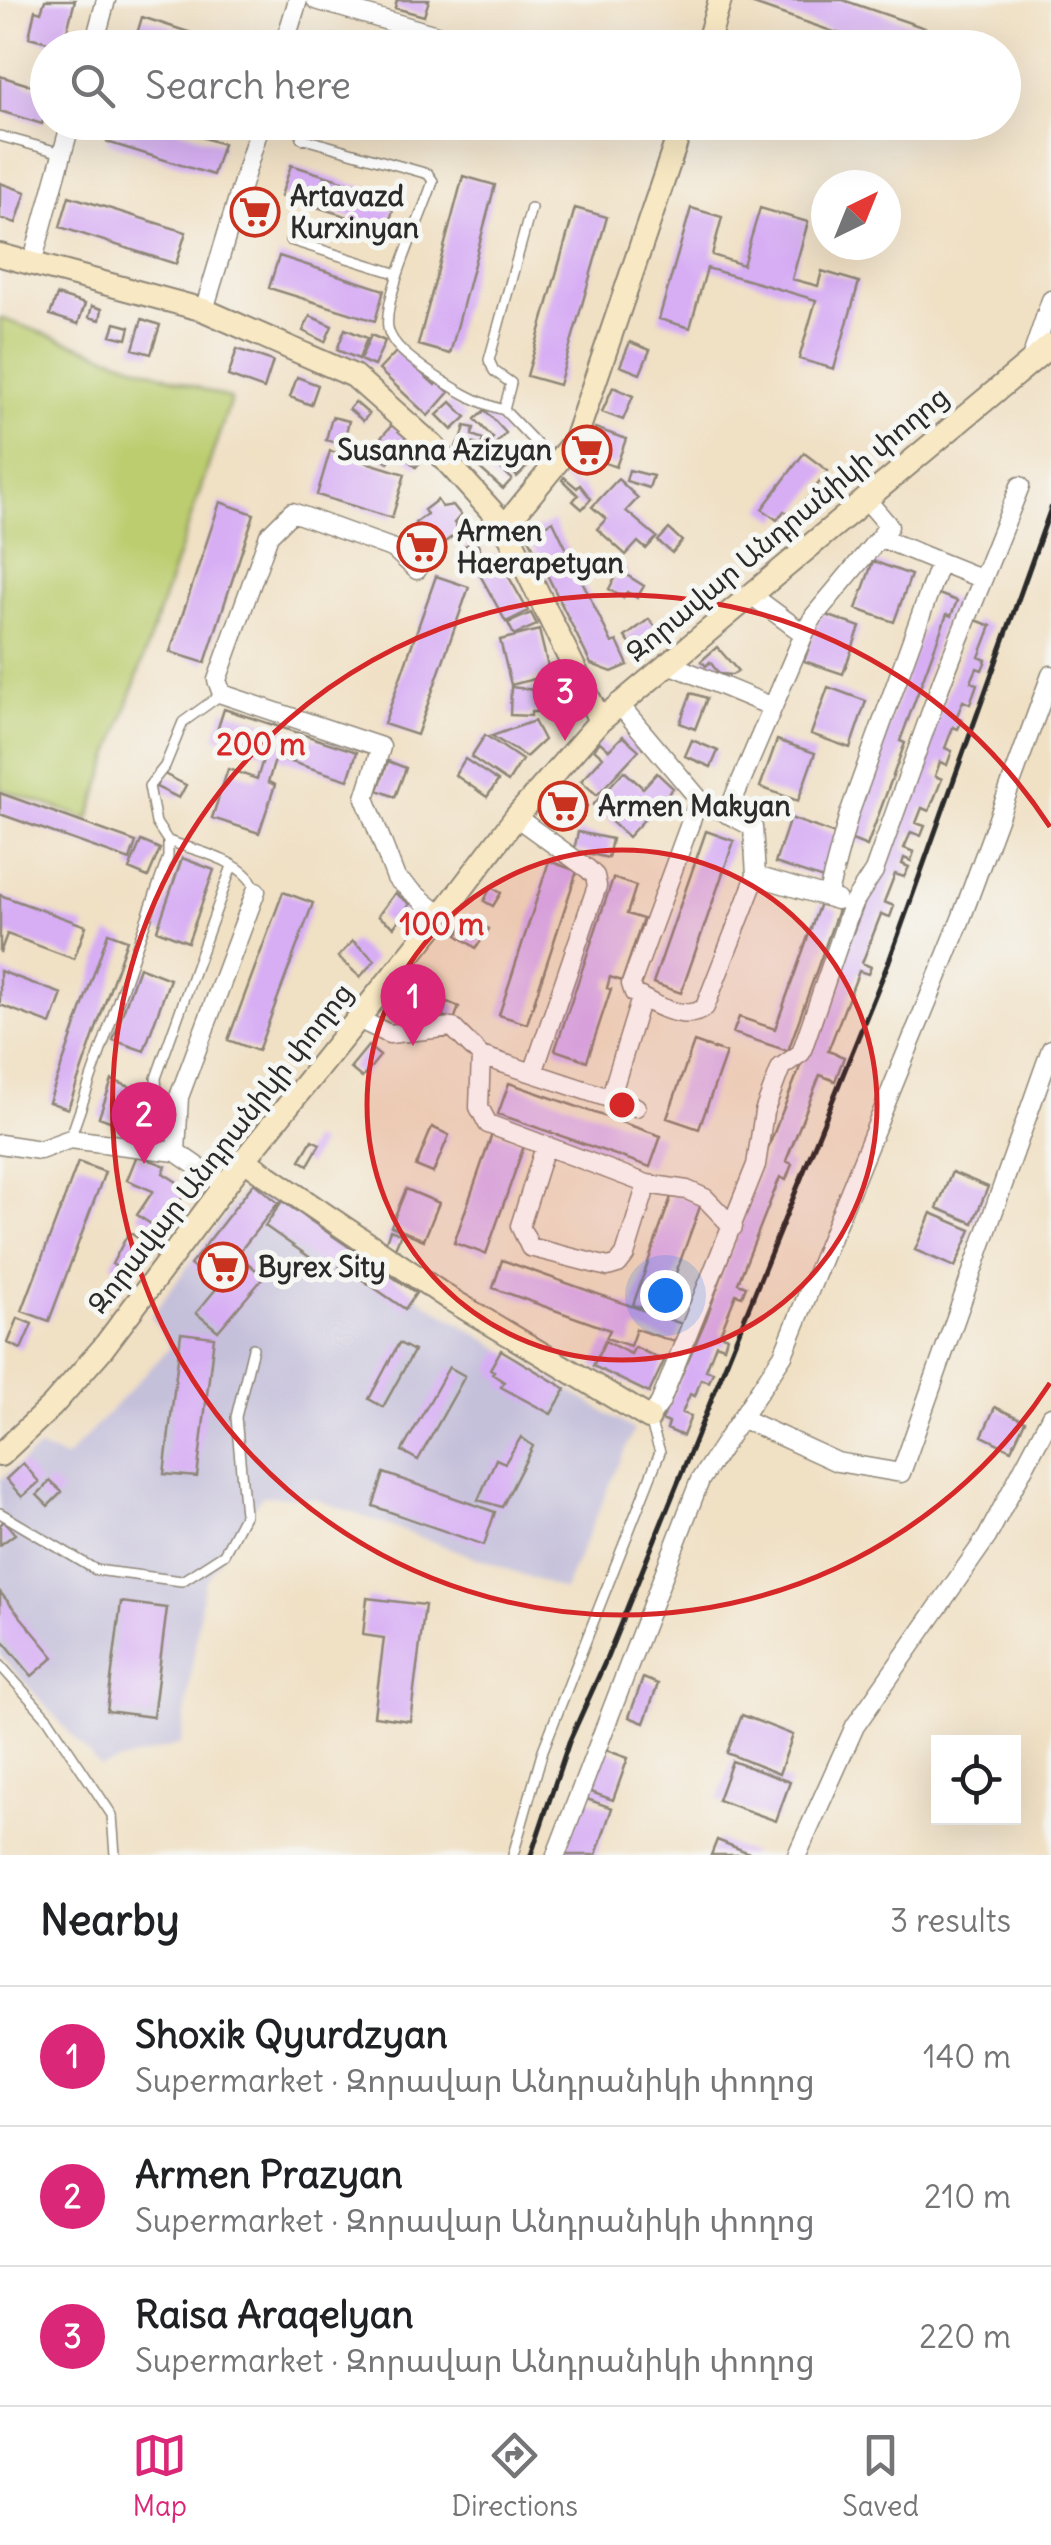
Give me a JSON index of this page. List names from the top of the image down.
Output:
{
  "streets": {
    "street": ["Զորավար Անդրանիկի փողոց"]
  },
  "places": {
    "supermarket": [
      "Artavazd Kurxinyan",
      "Susanna Azizyan",
      "Armen Haerapetyan",
      "Armen Makyan",
      "Byrex Sity"
    ]
  },
  "north": "top right",
  "page": {
    "search": "Search here",
    "pins": ["3", "1", "2"],
    "heading": ["Nearby", "3 results"],
    "list": [
      {
        "mark": "1",
        "name": "Shoxik Qyurdzyan",
        "note": "Supermarket · Զորավար Անդրանիկի փողոց",
        "value": "140 m"
      },
      {
        "mark": "2",
        "name": "Armen Prazyan",
        "note": "Supermarket · Զորավար Անդրանիկի փողոց",
        "value": "210 m"
      },
      {
        "mark": "3",
        "name": "Raisa Araqelyan",
        "note": "Supermarket · Զորավար Անդրանիկի փողոց",
        "value": "220 m"
      }
    ],
    "nav": ["Map", "Directions", "Saved"]
  },
  "rings": ["200 m", "100 m"]
}
